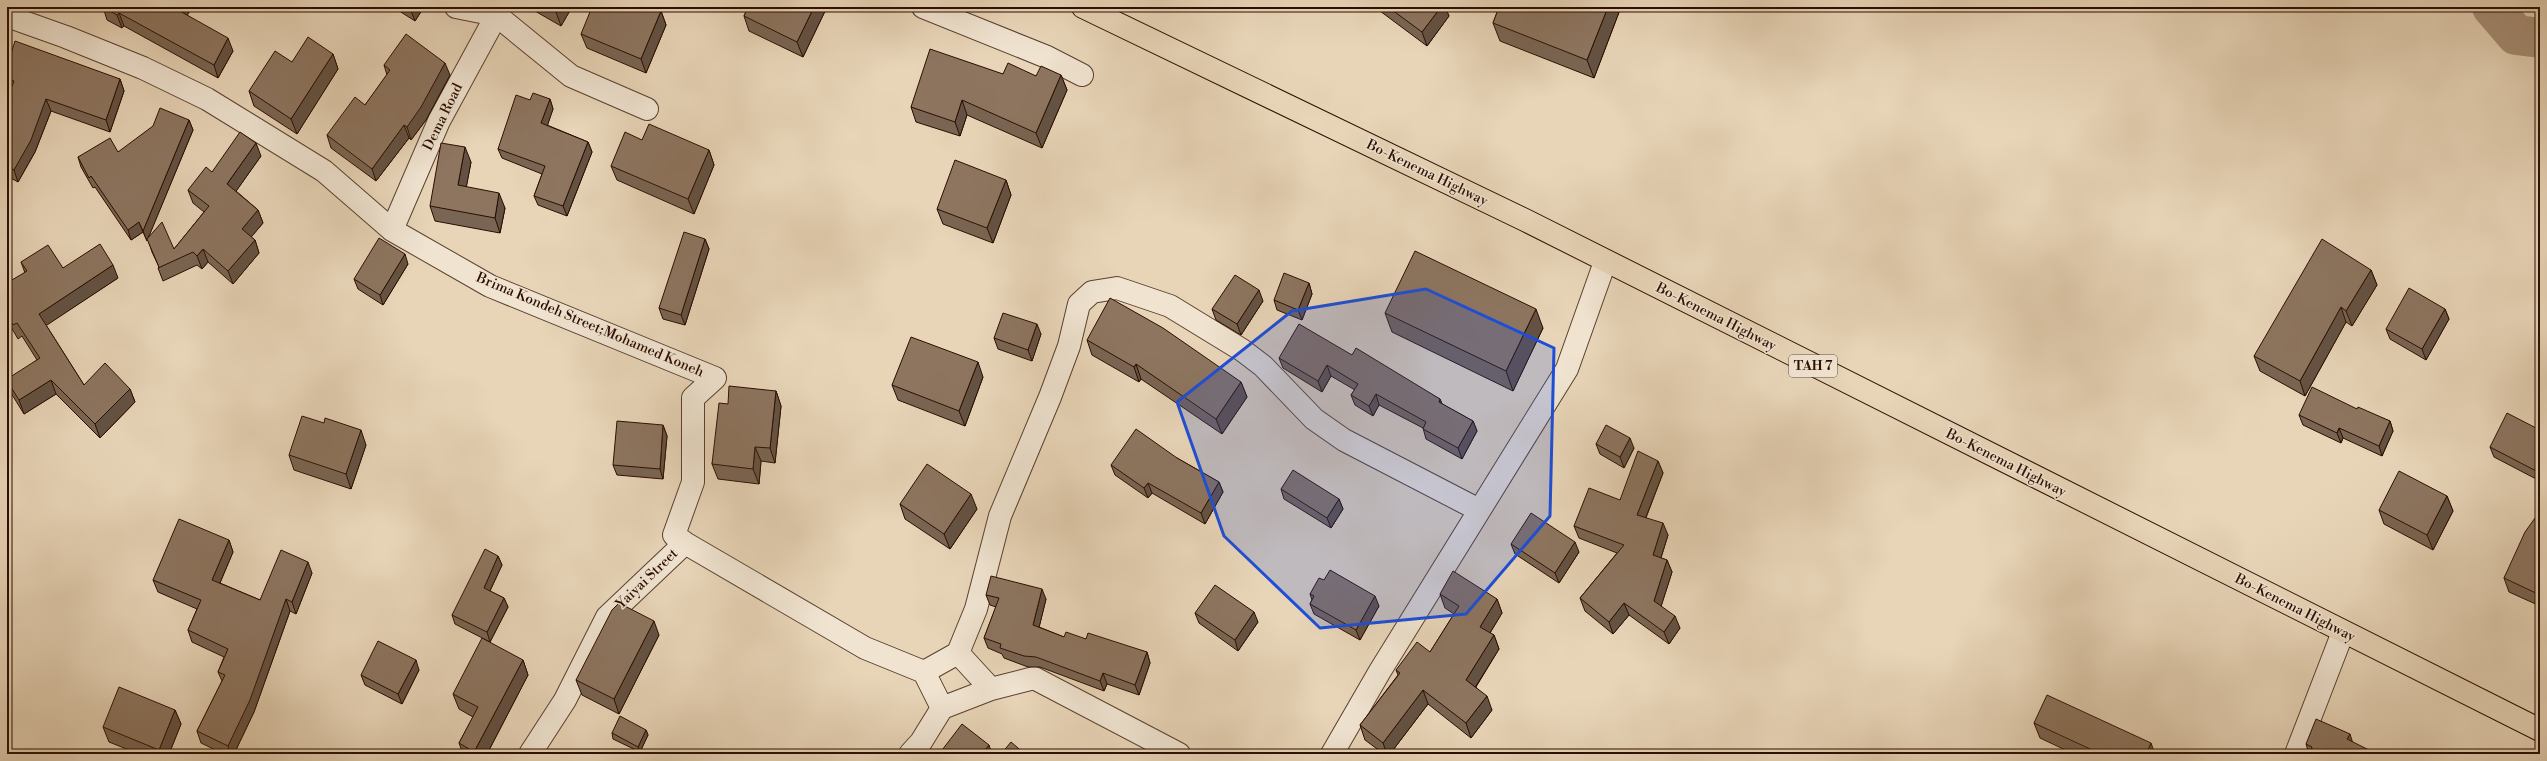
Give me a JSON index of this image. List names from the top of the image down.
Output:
{
  "streets": {
    "highway": ["Bo-Kenema Highway", "TAH 7"],
    "street": ["Dema Road", "Brima Kondeh Street;Mohamed Koneh", "Yaiyai Street"]
  },
  "crossings": [
    ["Dema Road", "Brima Kondeh Street;Mohamed Koneh"],
    ["Brima Kondeh Street;Mohamed Koneh", "Yaiyai Street"]
  ]
}
